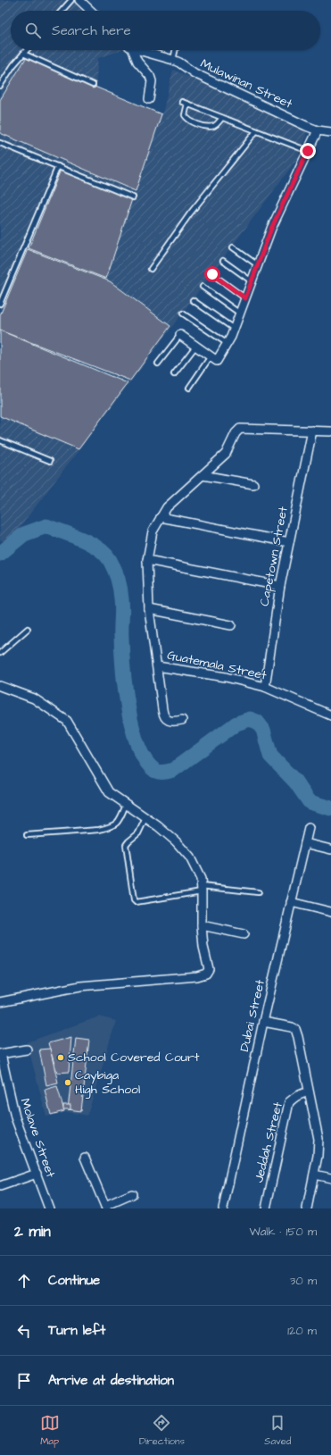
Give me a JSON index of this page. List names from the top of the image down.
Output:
{
  "streets": {
    "street": [
      "Mulawinan Street",
      "Capetown Street",
      "Guatemala Street",
      "Dubai Street",
      "Molave Street",
      "Jeddah Street"
    ]
  },
  "crossings": [
    ["Capetown Street", "Guatemala Street"]
  ],
  "places": ["School Covered Court", "Caybiga High School"],
  "page": {
    "search": "Search here",
    "heading": ["2 min", "Walk · 150 m"],
    "list": [
      ["Continue", "30 m"],
      ["Turn left", "120 m"],
      "Arrive at destination"
    ],
    "nav": ["Map", "Directions", "Saved"]
  }
}
